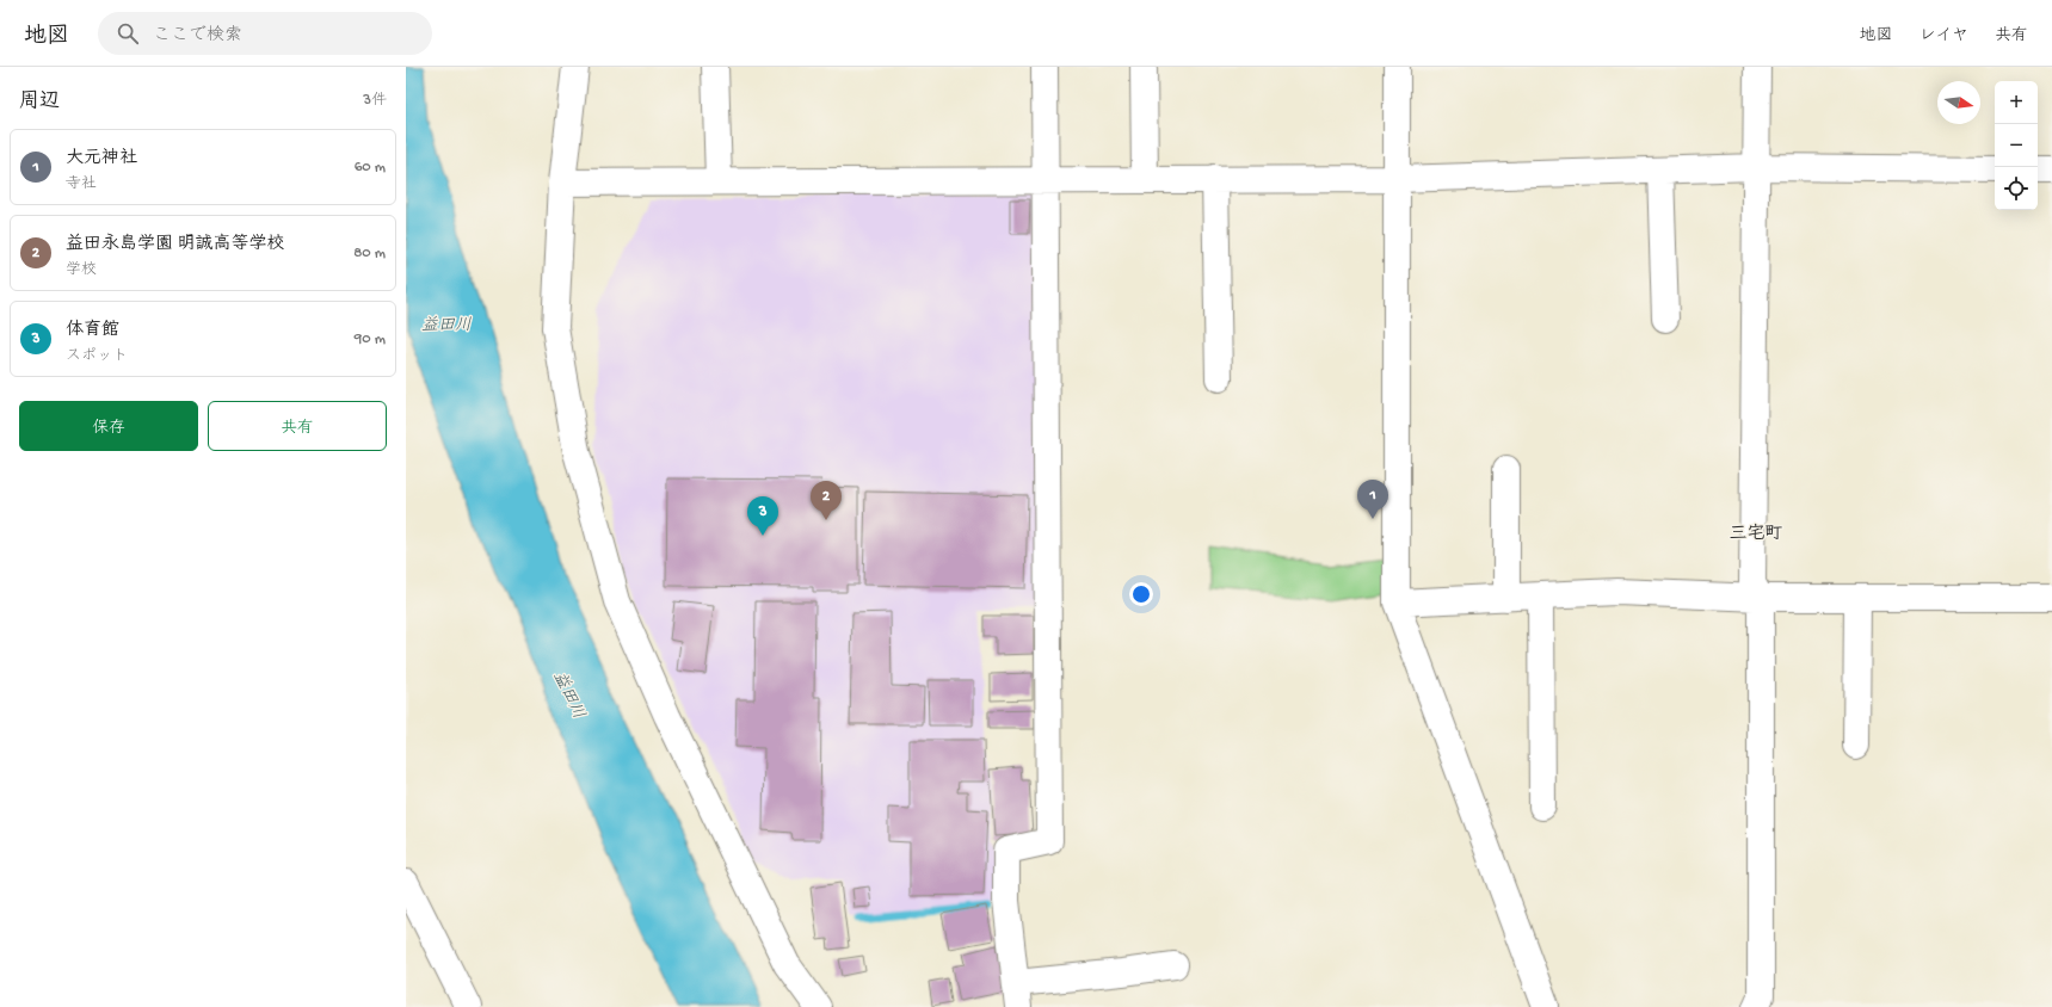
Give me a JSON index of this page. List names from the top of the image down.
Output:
{
  "districts": ["三宅町"],
  "water": ["益田川"],
  "north": "right",
  "page": {
    "header": "地図",
    "search": "ここで検索",
    "nav": ["地図", "レイヤ", "共有"],
    "heading": ["周辺", "3件"],
    "map_buttons": ["+", "−"],
    "list": [
      {
        "mark": "1",
        "name": "大元神社",
        "note": "寺社",
        "value": "60 m"
      },
      {
        "mark": "2",
        "name": "益田永島学園 明誠高等学校",
        "note": "学校",
        "value": "80 m"
      },
      {
        "mark": "3",
        "name": "体育館",
        "note": "スポット",
        "value": "90 m"
      }
    ],
    "buttons": ["保存", "共有"],
    "pins": ["1", "2", "3"]
  }
}
